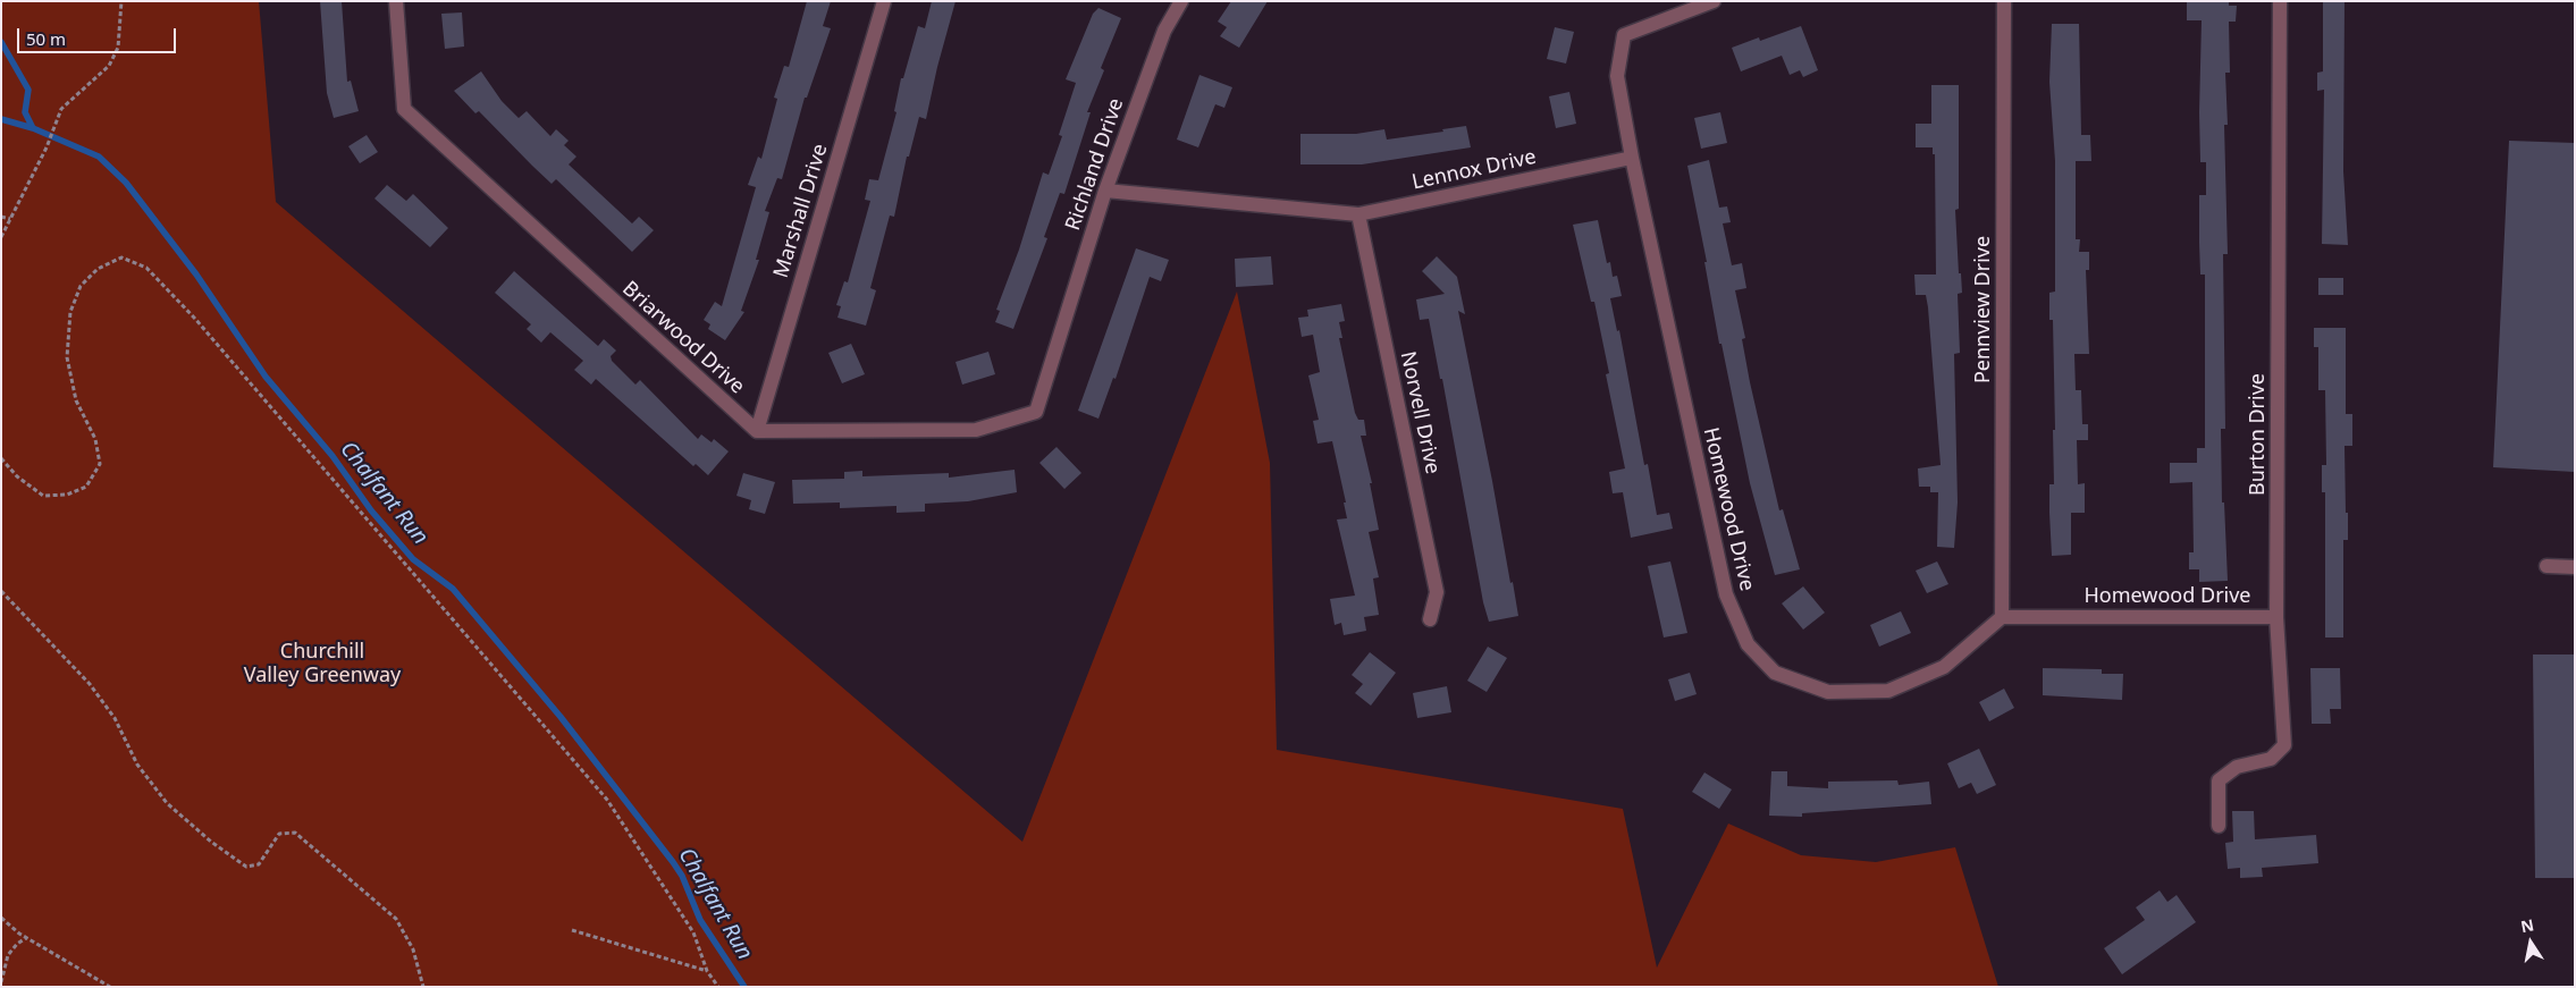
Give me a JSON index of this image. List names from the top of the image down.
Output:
{
  "streets": {
    "street": [
      "Richland Drive",
      "Lennox Drive",
      "Marshall Drive",
      "Pennview Drive",
      "Briarwood Drive",
      "Norvell Drive",
      "Burton Drive",
      "Homewood Drive"
    ]
  },
  "crossings": [
    ["Richland Drive", "Lennox Drive"],
    ["Richland Drive", "Marshall Drive"],
    ["Richland Drive", "Briarwood Drive"],
    ["Lennox Drive", "Norvell Drive"],
    ["Lennox Drive", "Homewood Drive"],
    ["Marshall Drive", "Briarwood Drive"],
    ["Pennview Drive", "Homewood Drive"],
    ["Burton Drive", "Homewood Drive"]
  ],
  "water": ["Chalfant Run"],
  "parks": ["Churchill Valley Greenway"],
  "scale_bar": "50 m",
  "north": "top"
}
